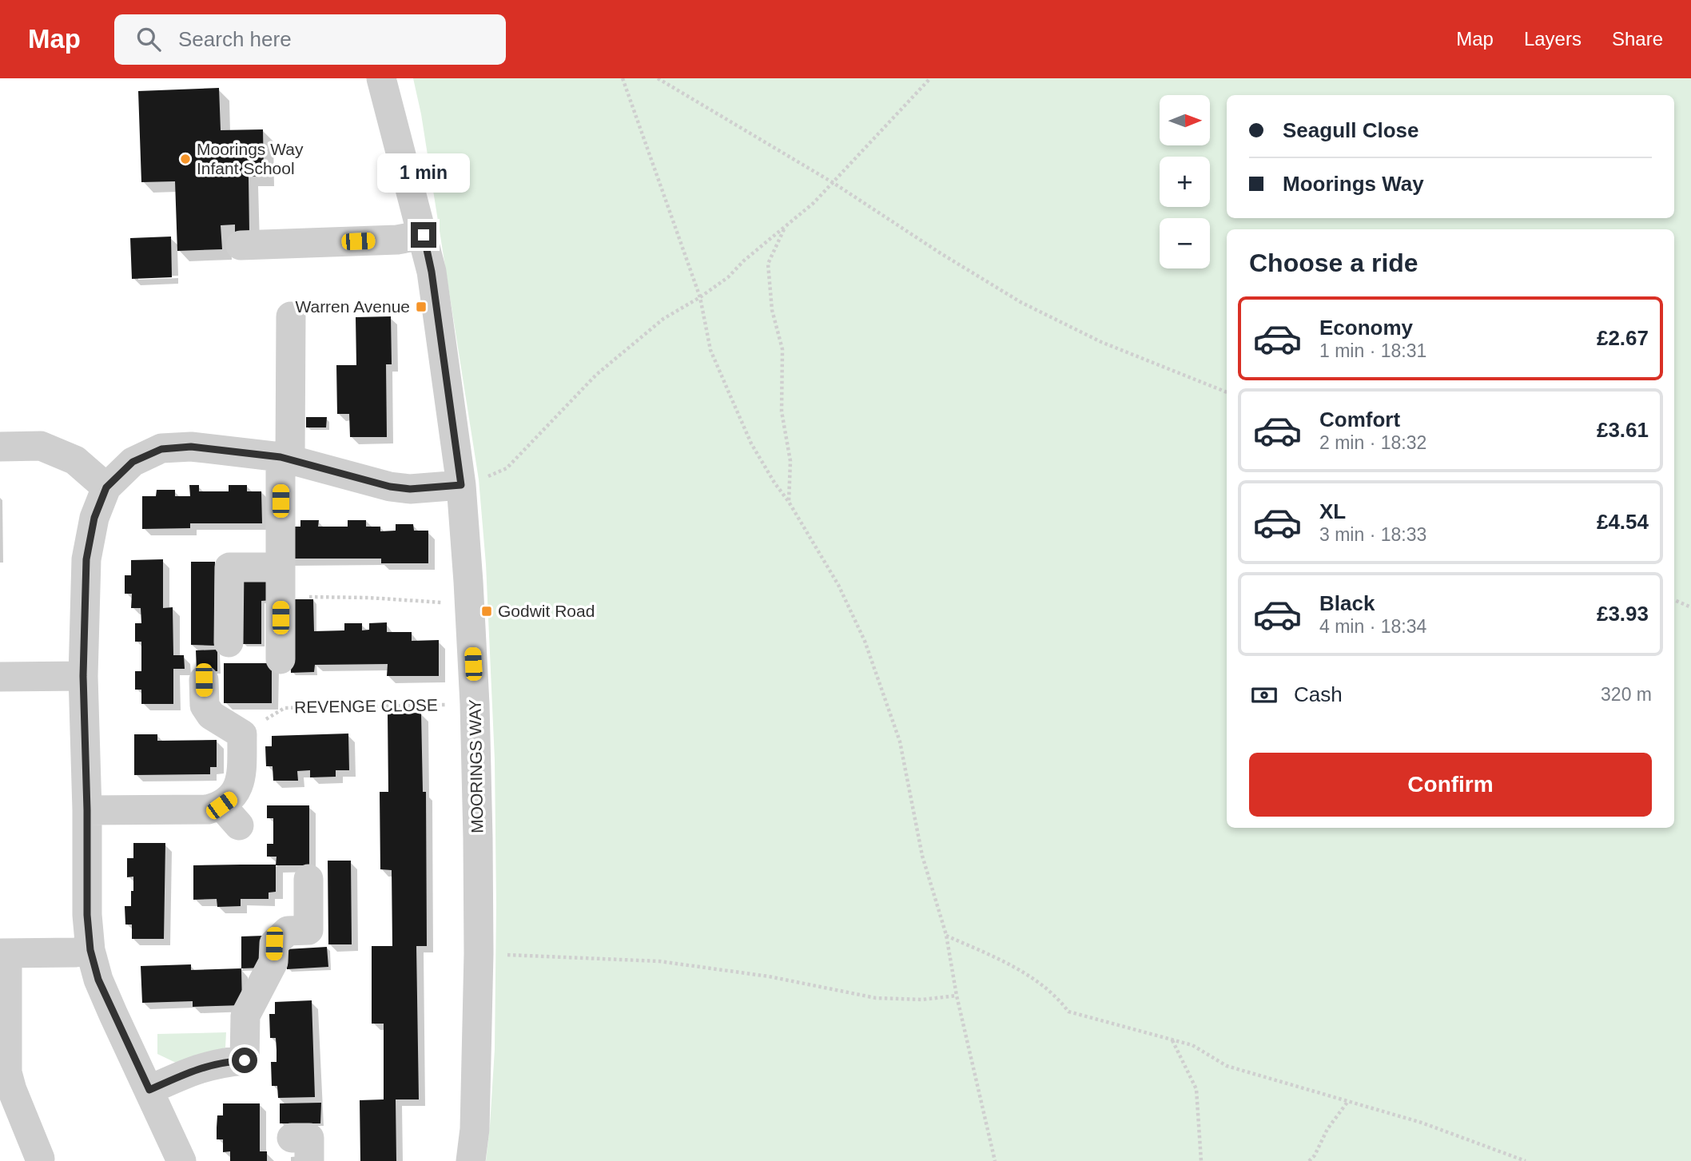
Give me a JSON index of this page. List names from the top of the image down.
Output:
{
  "streets": {
    "street": ["MOORINGS WAY"],
    "path": ["REVENGE CLOSE"]
  },
  "crossings": [
    ["REVENGE CLOSE", "MOORINGS WAY"]
  ],
  "places": {
    "other": ["Moorings Way Infant School"],
    "transit": ["Warren Avenue", "Godwit Road"]
  },
  "north": "right",
  "page": {
    "header": "Map",
    "search": "Search here",
    "nav": ["Map", "Layers", "Share"],
    "map_buttons": ["+", "−"],
    "banner": ["Seagull Close", "Moorings Way"],
    "bubble": "1 min",
    "heading": "Choose a ride",
    "list": [
      {
        "name": "Economy",
        "note": "1 min · 18:31",
        "value": "£2.67"
      },
      {
        "name": "Comfort",
        "note": "2 min · 18:32",
        "value": "£3.61"
      },
      {
        "name": "XL",
        "note": "3 min · 18:33",
        "value": "£4.54"
      },
      {
        "name": "Black",
        "note": "4 min · 18:34",
        "value": "£3.93"
      }
    ],
    "pay": ["Cash", "320 m"],
    "buttons": "Confirm"
  }
}
